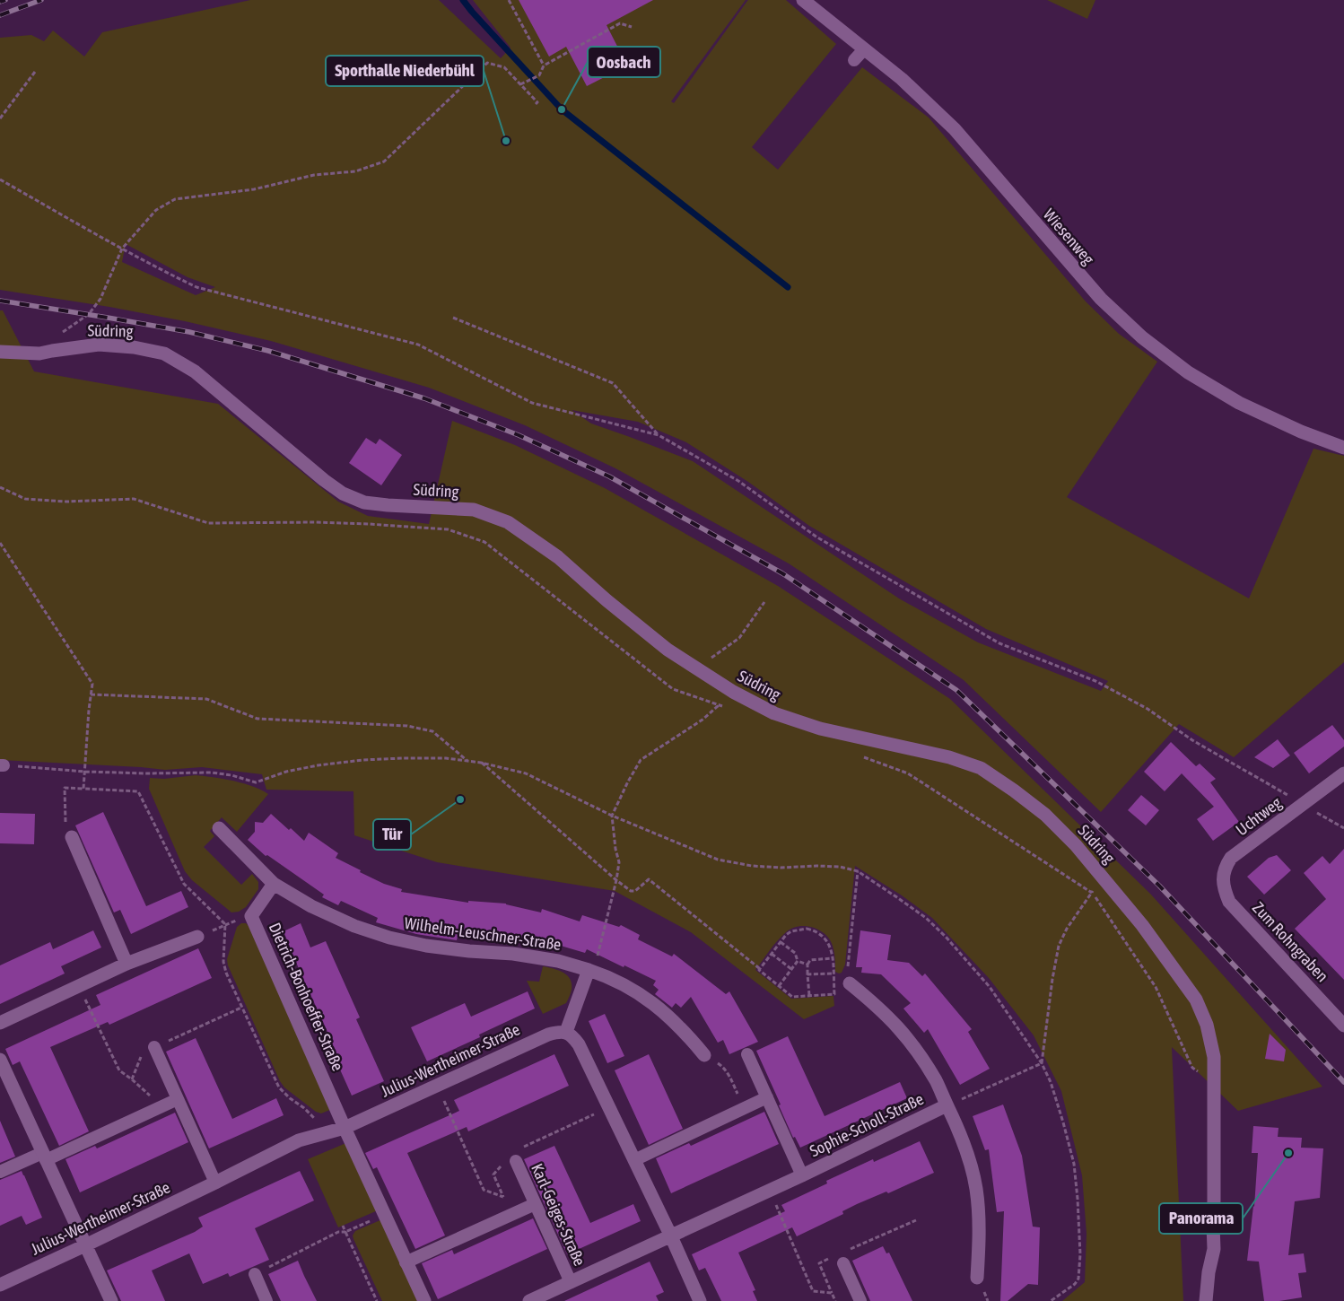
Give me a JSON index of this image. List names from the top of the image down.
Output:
{
  "streets": {
    "street": [
      "Wiesenweg",
      "Südring",
      "Uchtweg",
      "Wilhelm-Leuschner-Straße",
      "Zum Rohngraben",
      "Dietrich-Bonhoeffer-Straße",
      "Julius-Wertheimer-Straße",
      "Sophie-Scholl-Straße",
      "Karl-Geiges-Straße"
    ]
  },
  "crossings": [
    ["Uchtweg", "Zum Rohngraben"],
    ["Wilhelm-Leuschner-Straße", "Dietrich-Bonhoeffer-Straße"],
    ["Dietrich-Bonhoeffer-Straße", "Julius-Wertheimer-Straße"],
    ["Sophie-Scholl-Straße", "Karl-Geiges-Straße"]
  ],
  "places": [
    "Oosbach",
    "Sporthalle Niederbühl",
    "Tür",
    "Panorama"
  ]
}
